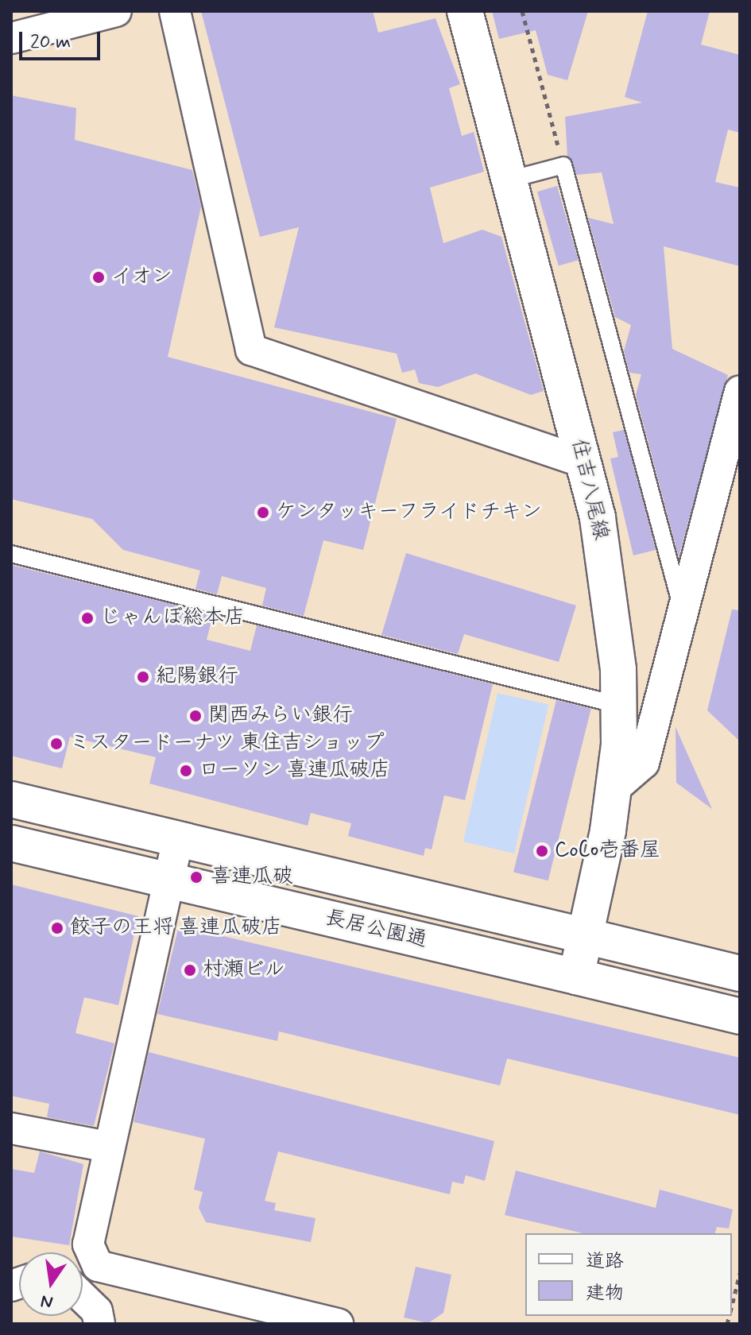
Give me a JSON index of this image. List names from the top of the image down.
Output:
{
  "streets": {
    "main road": ["住吉八尾線", "長居公園通"]
  },
  "crossings": [
    ["住吉八尾線", "長居公園通"]
  ],
  "places": [
    "イオン",
    "ケンタッキーフライドチキン",
    "じゃんぼ総本店",
    "紀陽銀行",
    "関西みらい銀行",
    "ミスタードーナツ 東住吉ショップ",
    "ローソン 喜連瓜破店",
    "CoCo壱番屋",
    "喜連瓜破",
    "餃子の王将 喜連瓜破店",
    "村瀬ビル"
  ],
  "legend": ["道路", "建物"],
  "scale_bar": "20 m",
  "north": "bottom"
}
